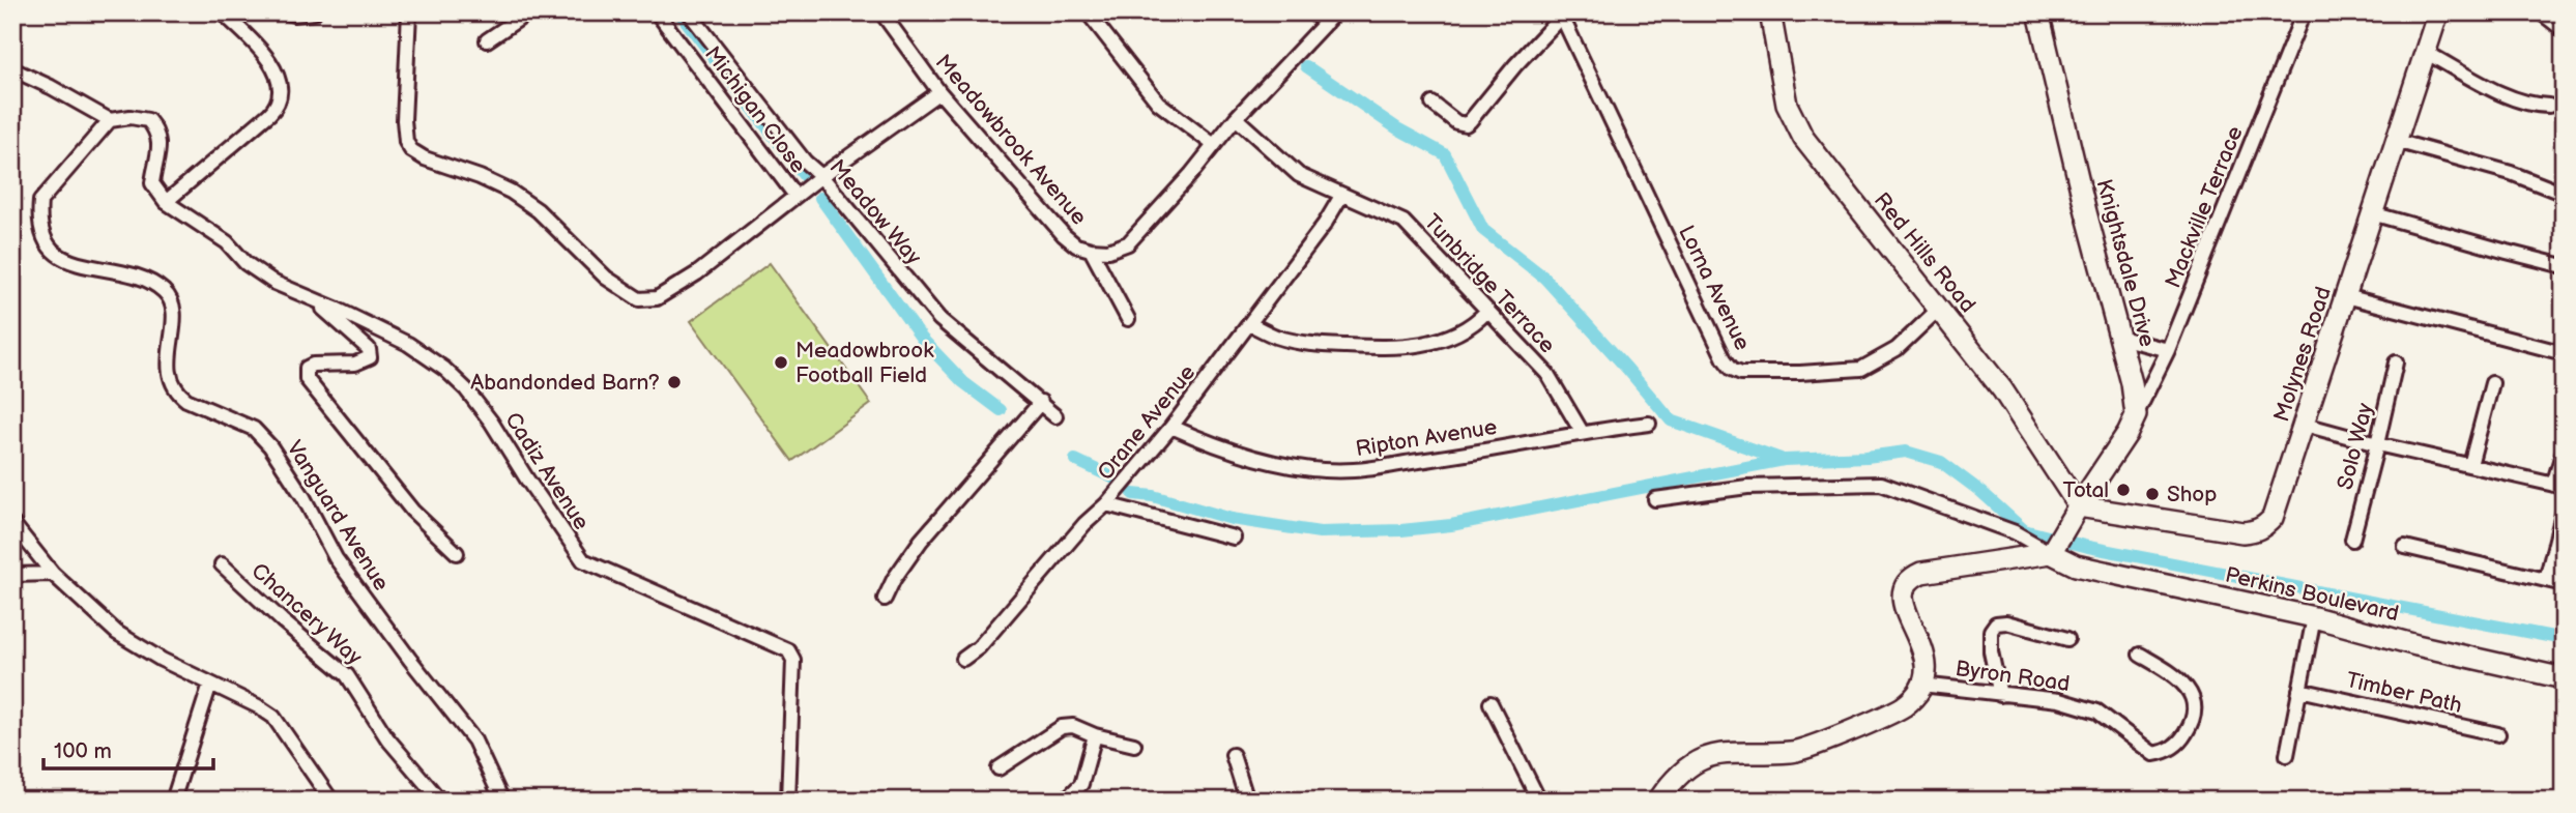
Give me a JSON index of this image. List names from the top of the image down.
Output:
{
  "streets": {
    "main road": [
      "Red Hills Road",
      "Knightsdale Drive",
      "Molynes Road",
      "Perkins Boulevard"
    ],
    "street": [
      "Michigan Close",
      "Meadowbrook Avenue",
      "Mackville Terrace",
      "Meadow Way",
      "Tunbridge Terrace",
      "Lorna Avenue",
      "Orane Avenue",
      "Ripton Avenue",
      "Solo Way",
      "Cadiz Avenue",
      "Vanguard Avenue",
      "Chancery Way",
      "Byron Road",
      "Timber Path"
    ]
  },
  "crossings": [
    ["Meadowbrook Avenue", "Tunbridge Terrace"],
    ["Mackville Terrace", "Knightsdale Drive"],
    ["Red Hills Road", "Lorna Avenue"],
    ["Red Hills Road", "Molynes Road"],
    ["Tunbridge Terrace", "Orane Avenue"],
    ["Tunbridge Terrace", "Ripton Avenue"],
    ["Orane Avenue", "Ripton Avenue"]
  ],
  "places": [
    "Meadowbrook Football Field",
    "Abandonded Barn?",
    "Total",
    "Shop"
  ],
  "scale_bar": "100 m"
}
